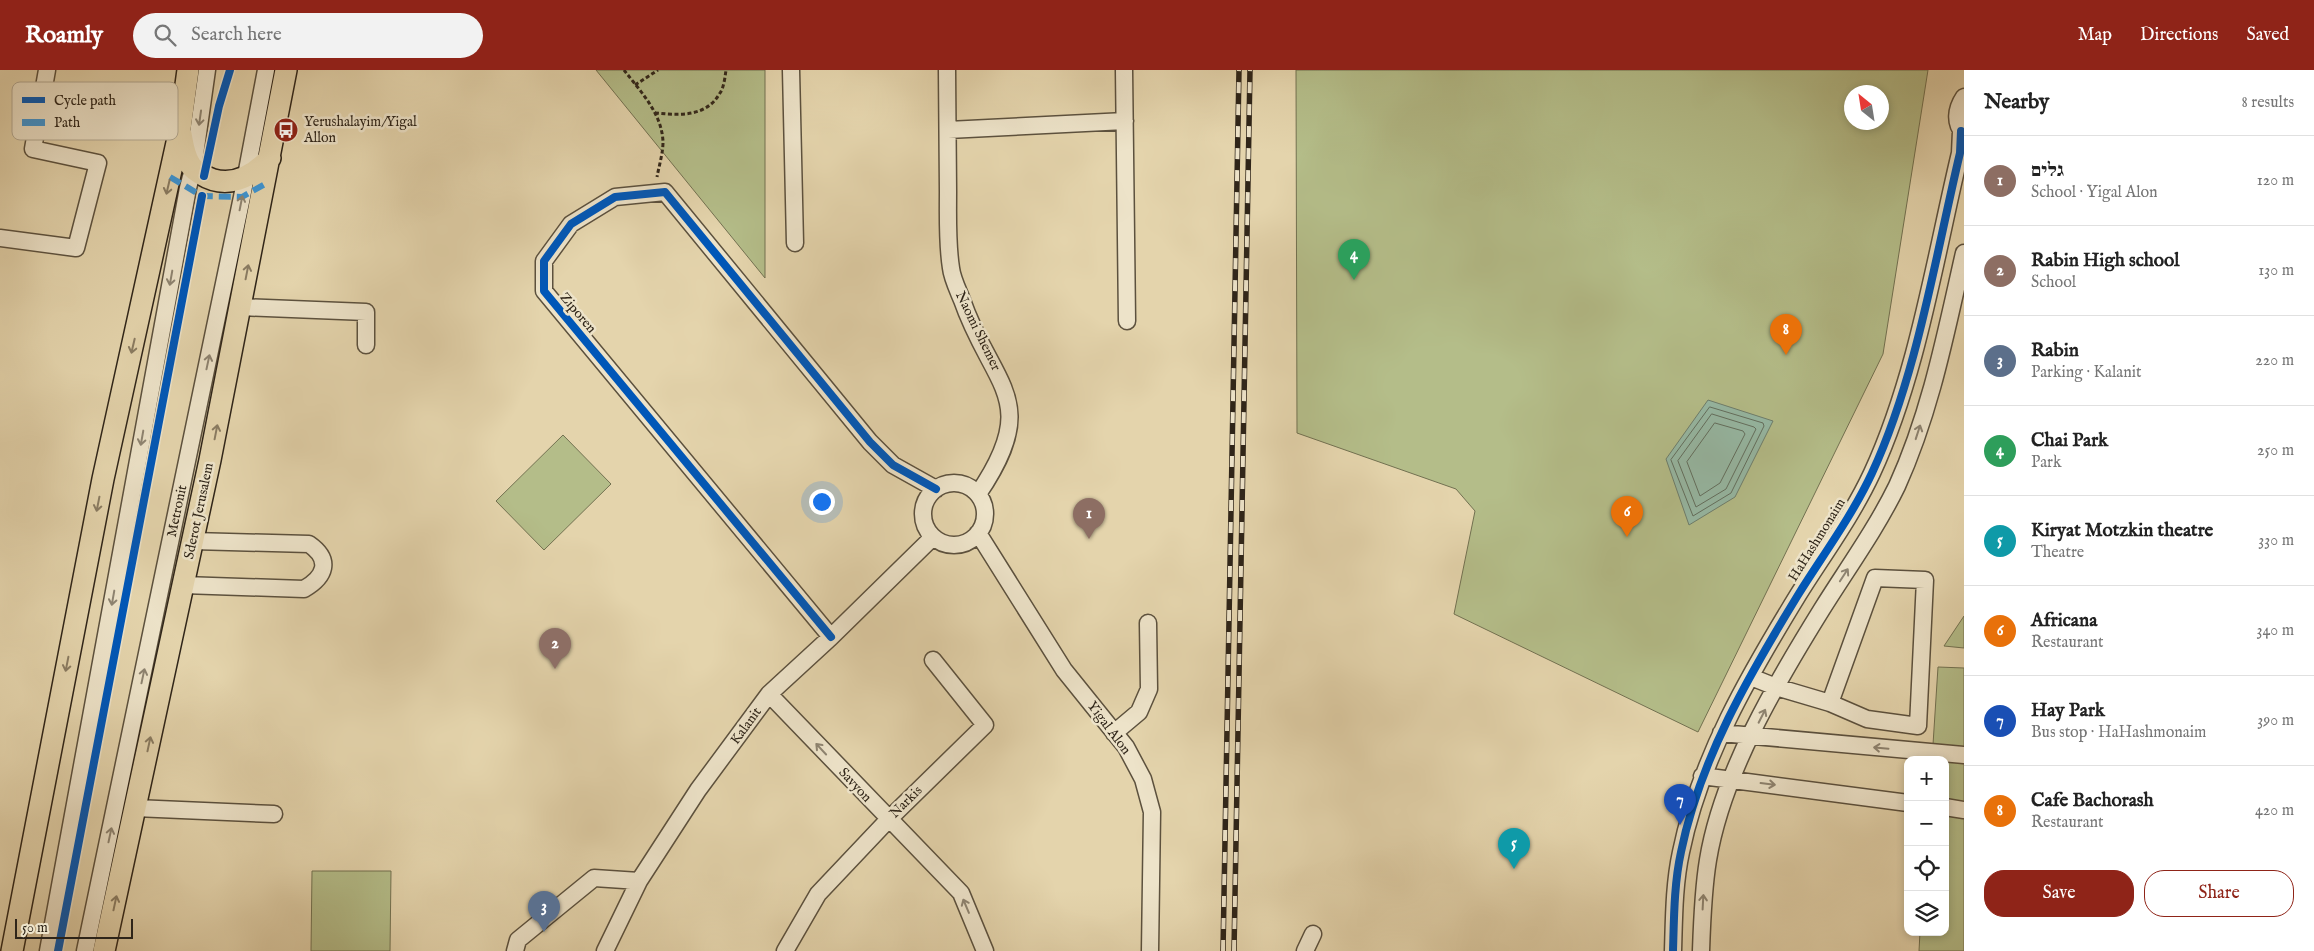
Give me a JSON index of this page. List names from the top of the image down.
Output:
{
  "streets": {
    "main road": ["Sderot Jerusalem"],
    "street": [
      "Ziporen",
      "Naomi Shemer",
      "Metronit",
      "HaHashmonaim",
      "Kalanit",
      "Yigal Alon",
      "Savyon",
      "Narkis"
    ]
  },
  "crossings": [
    ["Ziporen", "Kalanit"],
    ["Naomi Shemer", "Kalanit"],
    ["Naomi Shemer", "Yigal Alon"],
    ["Kalanit", "Yigal Alon"],
    ["Kalanit", "Savyon"],
    ["Savyon", "Narkis"]
  ],
  "one_way": ["Savyon"],
  "places": {
    "bus stop": ["Yerushalayim/Yigal Allon"]
  },
  "legend": ["Cycle path", "Path"],
  "scale_bar": "50 m",
  "north": "top left",
  "page": {
    "header": "Roamly",
    "search": "Search here",
    "nav": ["Map", "Directions", "Saved"],
    "heading": ["Nearby", "8 results"],
    "list": [
      {
        "mark": "1",
        "name": "גלים",
        "note": "School · Yigal Alon",
        "value": "120 m"
      },
      {
        "mark": "2",
        "name": "Rabin High school",
        "note": "School",
        "value": "130 m"
      },
      {
        "mark": "3",
        "name": "Rabin",
        "note": "Parking · Kalanit",
        "value": "220 m"
      },
      {
        "mark": "4",
        "name": "Chai Park",
        "note": "Park",
        "value": "250 m"
      },
      {
        "mark": "5",
        "name": "Kiryat Motzkin theatre",
        "note": "Theatre",
        "value": "330 m"
      },
      {
        "mark": "6",
        "name": "Africana",
        "note": "Restaurant",
        "value": "340 m"
      },
      {
        "mark": "7",
        "name": "Hay Park",
        "note": "Bus stop · HaHashmonaim",
        "value": "390 m"
      },
      {
        "mark": "8",
        "name": "Cafe Bachorash",
        "note": "Restaurant",
        "value": "420 m"
      }
    ],
    "pins": [
      "4",
      "8",
      "6",
      "1",
      "2",
      "7",
      "5",
      "3"
    ],
    "map_buttons": ["+", "−"],
    "buttons": ["Save", "Share"],
    "scale": "50 m"
  }
}
